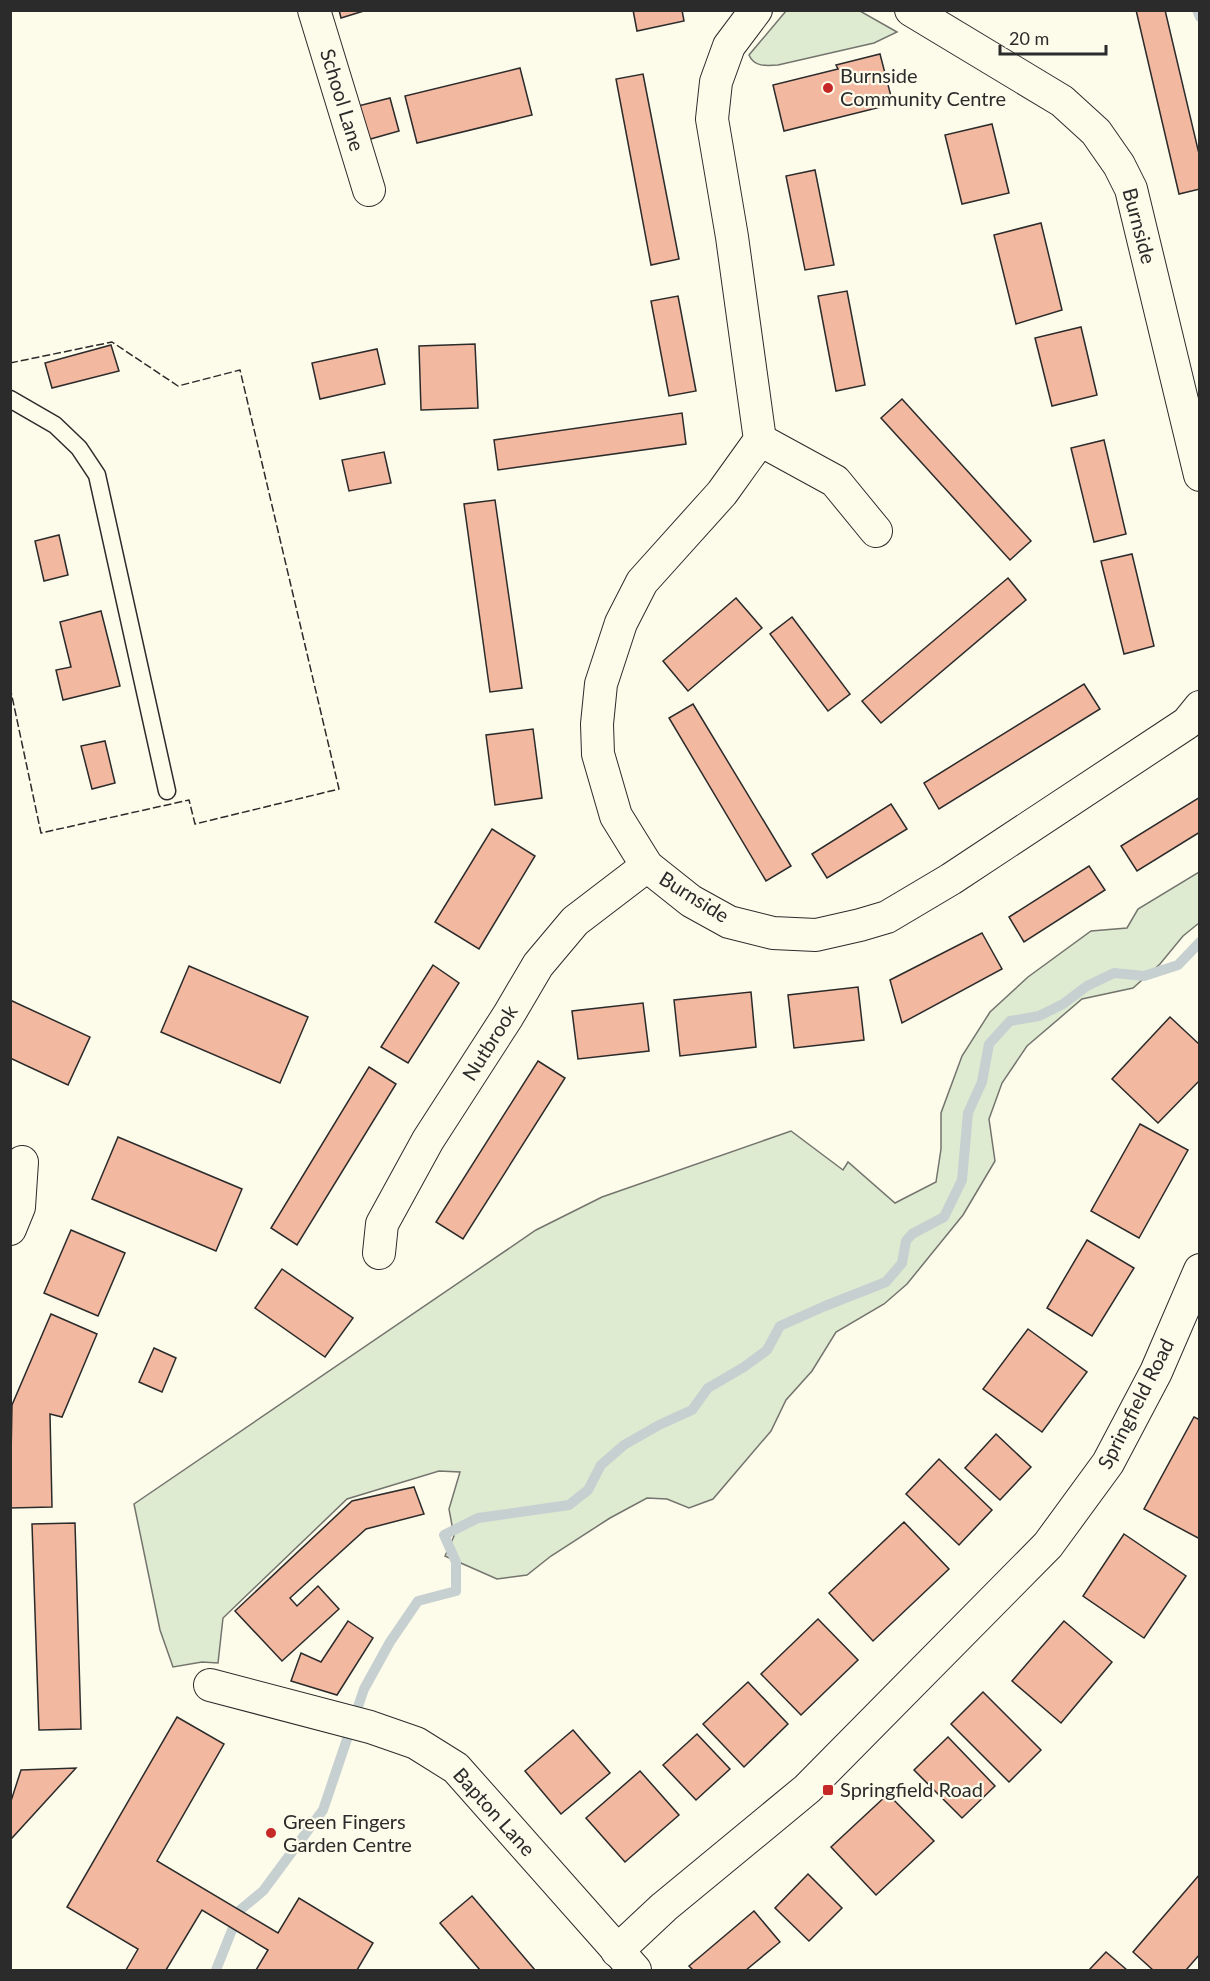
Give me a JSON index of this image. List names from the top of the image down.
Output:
{
  "streets": {
    "street": [
      "School Lane",
      "Burnside",
      "Nutbrook",
      "Springfield Road",
      "Bapton Lane"
    ]
  },
  "crossings": [
    ["Burnside", "Nutbrook"],
    ["Springfield Road", "Bapton Lane"]
  ],
  "places": {
    "other": ["Burnside Community Centre", "Green Fingers Garden Centre"],
    "transit": ["Springfield Road"]
  },
  "scale_bar": "20 m"
}
